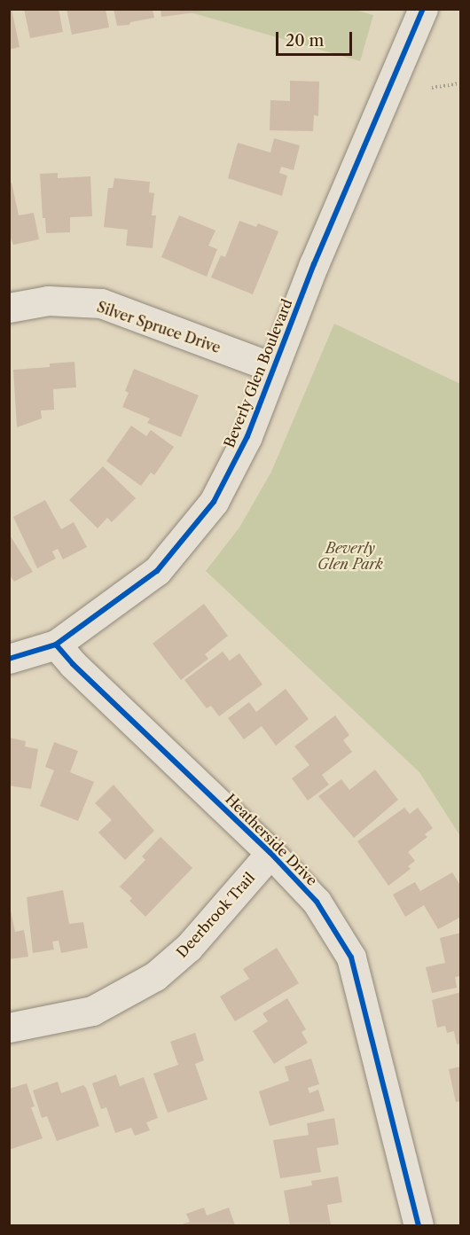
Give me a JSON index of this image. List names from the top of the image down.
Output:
{
  "streets": {
    "street": [
      "Silver Spruce Drive",
      "Beverly Glen Boulevard",
      "Heatherside Drive",
      "Deerbrook Trail"
    ]
  },
  "crossings": [
    ["Silver Spruce Drive", "Beverly Glen Boulevard"],
    ["Beverly Glen Boulevard", "Heatherside Drive"],
    ["Heatherside Drive", "Deerbrook Trail"]
  ],
  "parks": ["Beverly Glen Park"],
  "scale_bar": "20 m"
}
